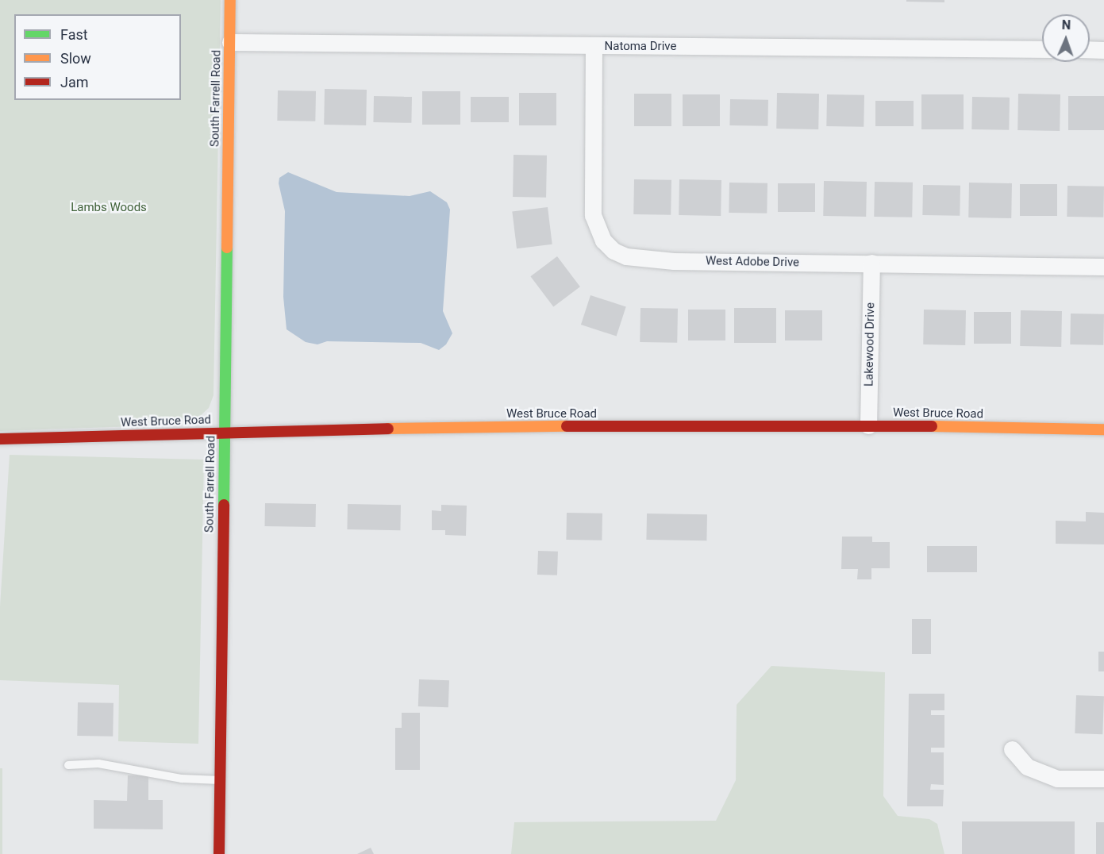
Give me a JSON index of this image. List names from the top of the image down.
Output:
{
  "streets": {
    "street": [
      "Natoma Drive",
      "South Farrell Road",
      "West Adobe Drive",
      "Lakewood Drive",
      "West Bruce Road"
    ]
  },
  "crossings": [
    ["Natoma Drive", "South Farrell Road"],
    ["Natoma Drive", "West Adobe Drive"],
    ["South Farrell Road", "West Bruce Road"],
    ["West Adobe Drive", "Lakewood Drive"],
    ["Lakewood Drive", "West Bruce Road"]
  ],
  "parks": ["Lambs Woods"],
  "legend": ["Fast", "Slow", "Jam"],
  "north": "top"
}
